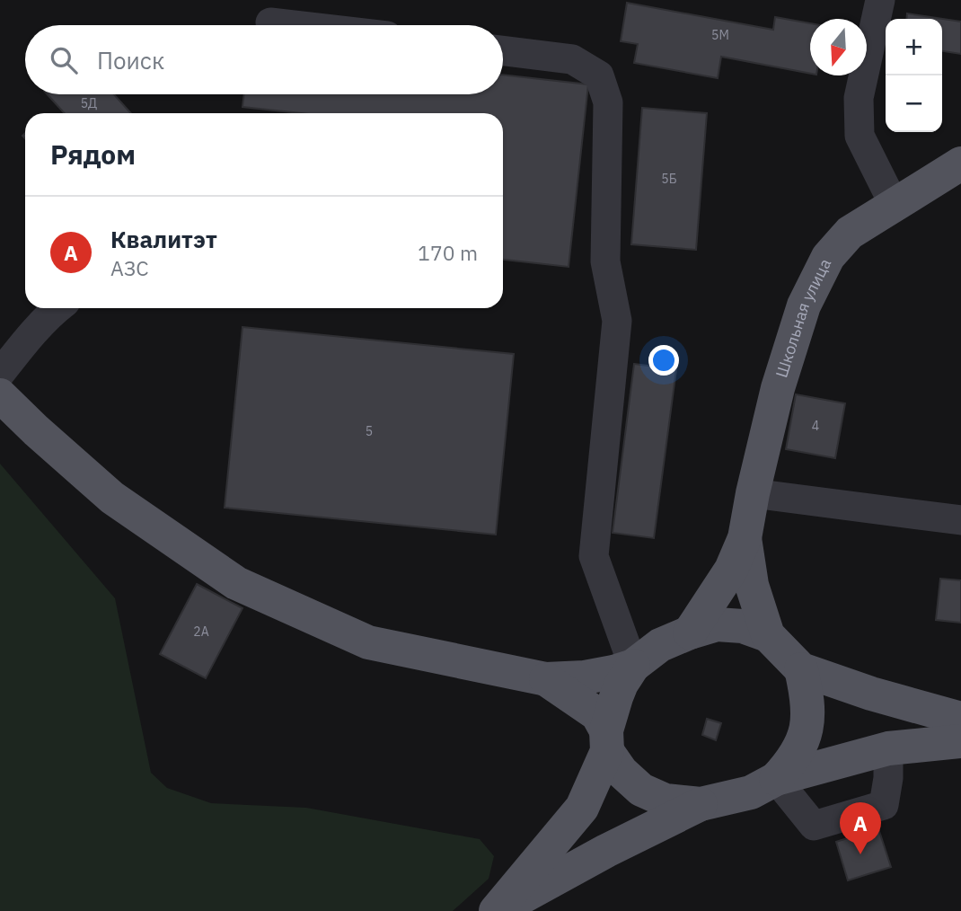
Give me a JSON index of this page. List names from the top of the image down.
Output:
{
  "streets": {
    "main road": ["Школьная улица"]
  },
  "house_numbers": [
    "5М",
    "5Д",
    "5Б",
    "4",
    "5",
    "2А"
  ],
  "north": "bottom",
  "page": {
    "map_buttons": ["+", "−"],
    "search": "Поиск",
    "heading": "Рядом",
    "list": [
      {
        "mark": "A",
        "name": "Квалитэт",
        "note": "АЗС",
        "value": "170 m"
      }
    ],
    "pins": "A"
  }
}
